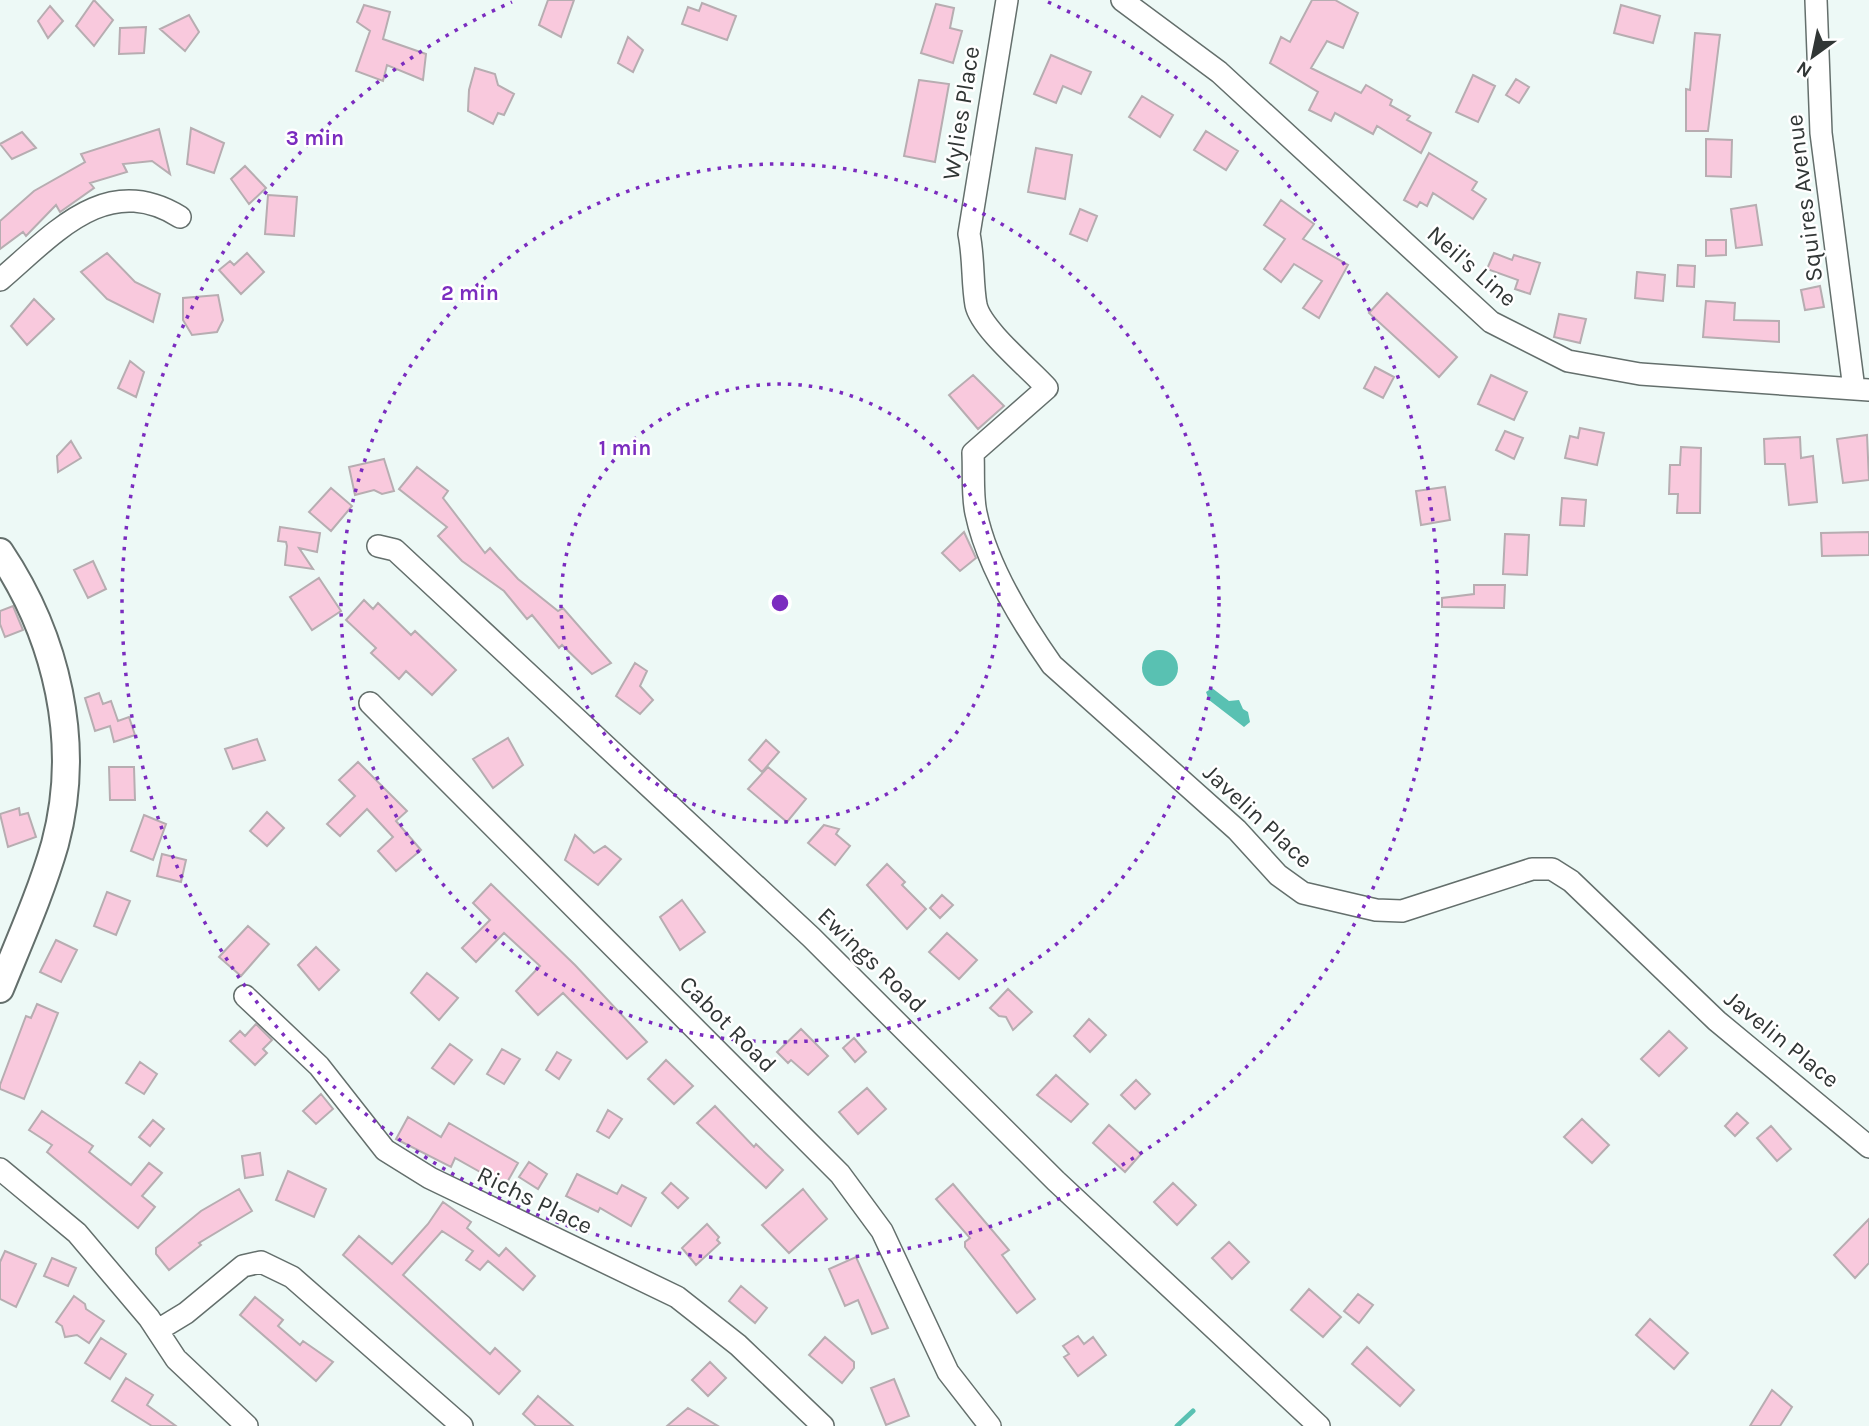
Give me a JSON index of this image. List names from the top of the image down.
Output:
{
  "streets": {
    "street": [
      "Wylies Place",
      "Squires Avenue",
      "Neil's Line",
      "Javelin Place",
      "Ewings Road",
      "Cabot Road",
      "Richs Place"
    ]
  },
  "crossings": [
    ["Wylies Place", "Javelin Place"],
    ["Squires Avenue", "Neil's Line"]
  ],
  "north": "bottom left",
  "rings": ["3 min", "2 min", "1 min"]
}
